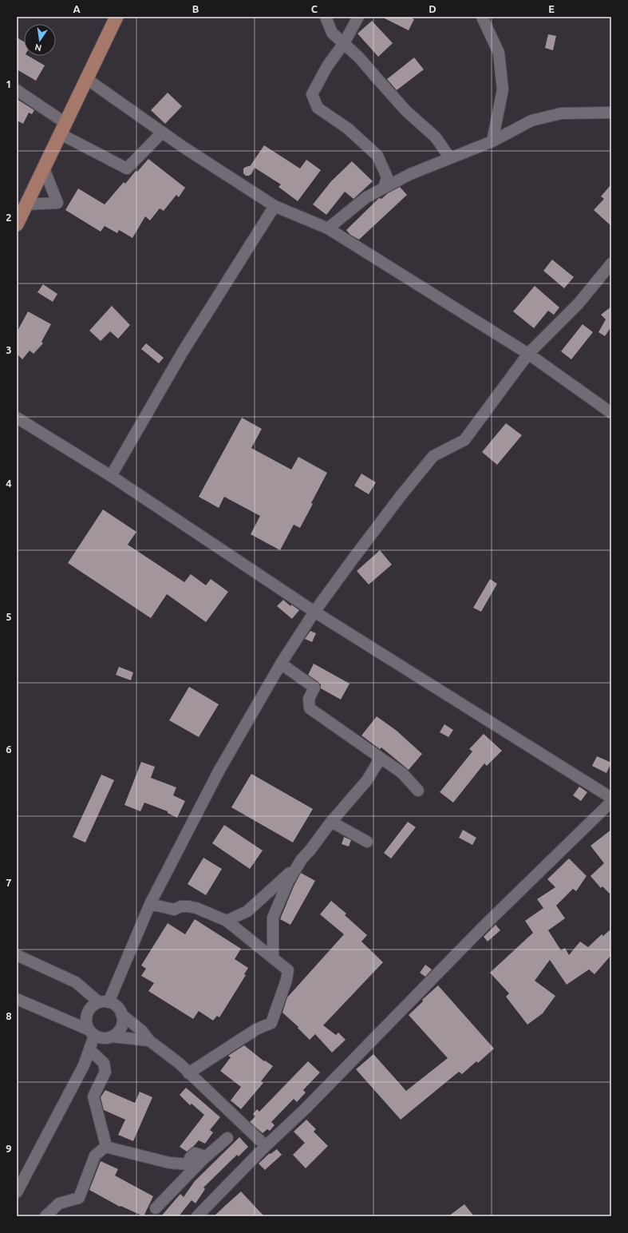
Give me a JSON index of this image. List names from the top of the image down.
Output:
{
  "north": "bottom",
  "grid": {
    "columns": [
      "A",
      "B",
      "C",
      "D",
      "E"
    ],
    "rows": [
      "1",
      "2",
      "3",
      "4",
      "5",
      "6",
      "7",
      "8",
      "9"
    ]
  }
}
